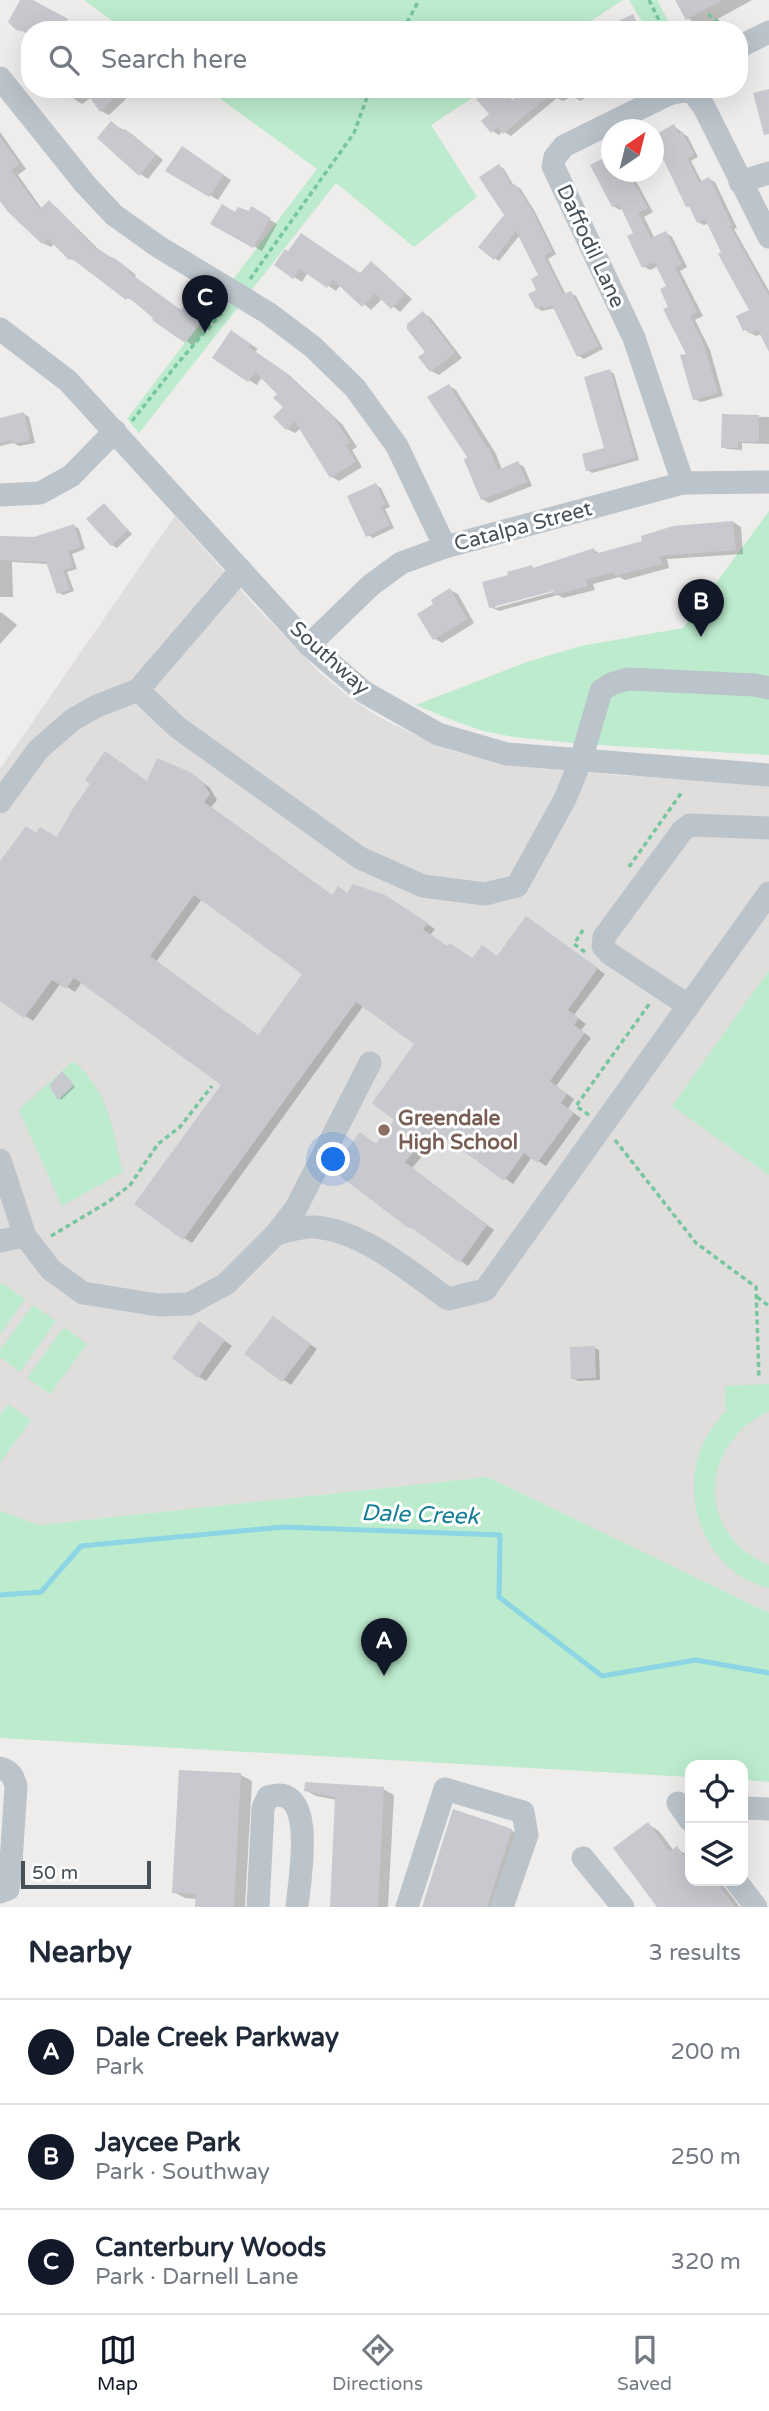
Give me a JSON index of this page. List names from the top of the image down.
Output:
{
  "streets": {
    "street": ["Daffodil Lane", "Catalpa Street", "Southway"]
  },
  "crossings": [
    ["Daffodil Lane", "Catalpa Street"],
    ["Catalpa Street", "Southway"]
  ],
  "water": ["Dale Creek"],
  "places": ["Greendale High School"],
  "scale_bar": "50 m",
  "north": "top right",
  "page": {
    "search": "Search here",
    "pins": ["C", "B", "A"],
    "scale": "50 m",
    "heading": ["Nearby", "3 results"],
    "list": [
      {
        "mark": "A",
        "name": "Dale Creek Parkway",
        "note": "Park",
        "value": "200 m"
      },
      {
        "mark": "B",
        "name": "Jaycee Park",
        "note": "Park · Southway",
        "value": "250 m"
      },
      {
        "mark": "C",
        "name": "Canterbury Woods",
        "note": "Park · Darnell Lane",
        "value": "320 m"
      }
    ],
    "nav": ["Map", "Directions", "Saved"]
  }
}
